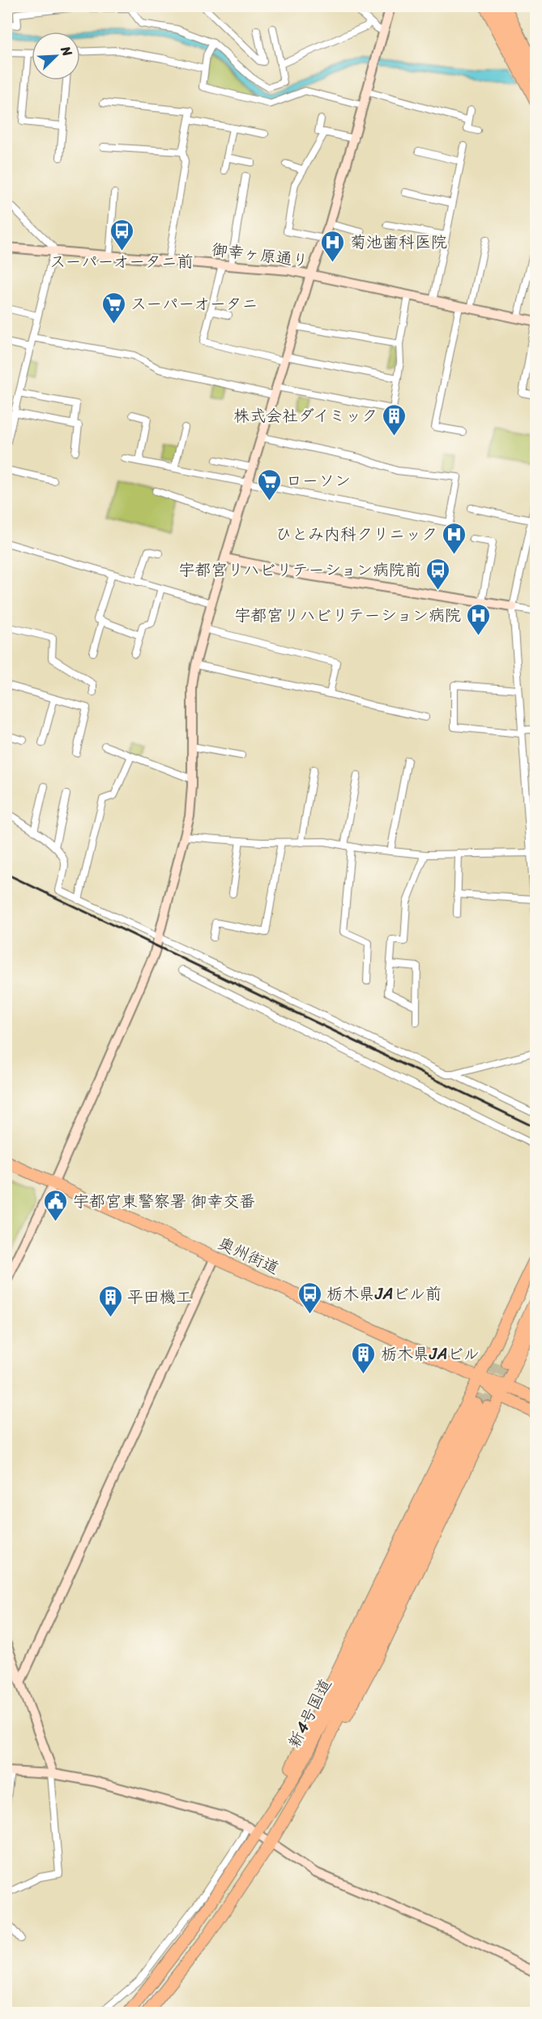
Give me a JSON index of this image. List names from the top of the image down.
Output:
{
  "streets": {
    "highway": ["奥州街道", "新4号国道"],
    "street": ["御幸ヶ原通り"]
  },
  "places": {
    "bus stop": ["スーパーオータニ前", "宇都宮リハビリテーション病院前", "栃木県JAビル前"],
    "hospital": ["菊池歯科医院", "ひとみ内科クリニック", "宇都宮リハビリテーション病院"],
    "supermarket": ["スーパーオータニ", "ローソン"],
    "building": ["株式会社ダイミック", "平田機工", "栃木県JAビル"],
    "public building": ["宇都宮東警察署 御幸交番"]
  },
  "north": "top right"
}
